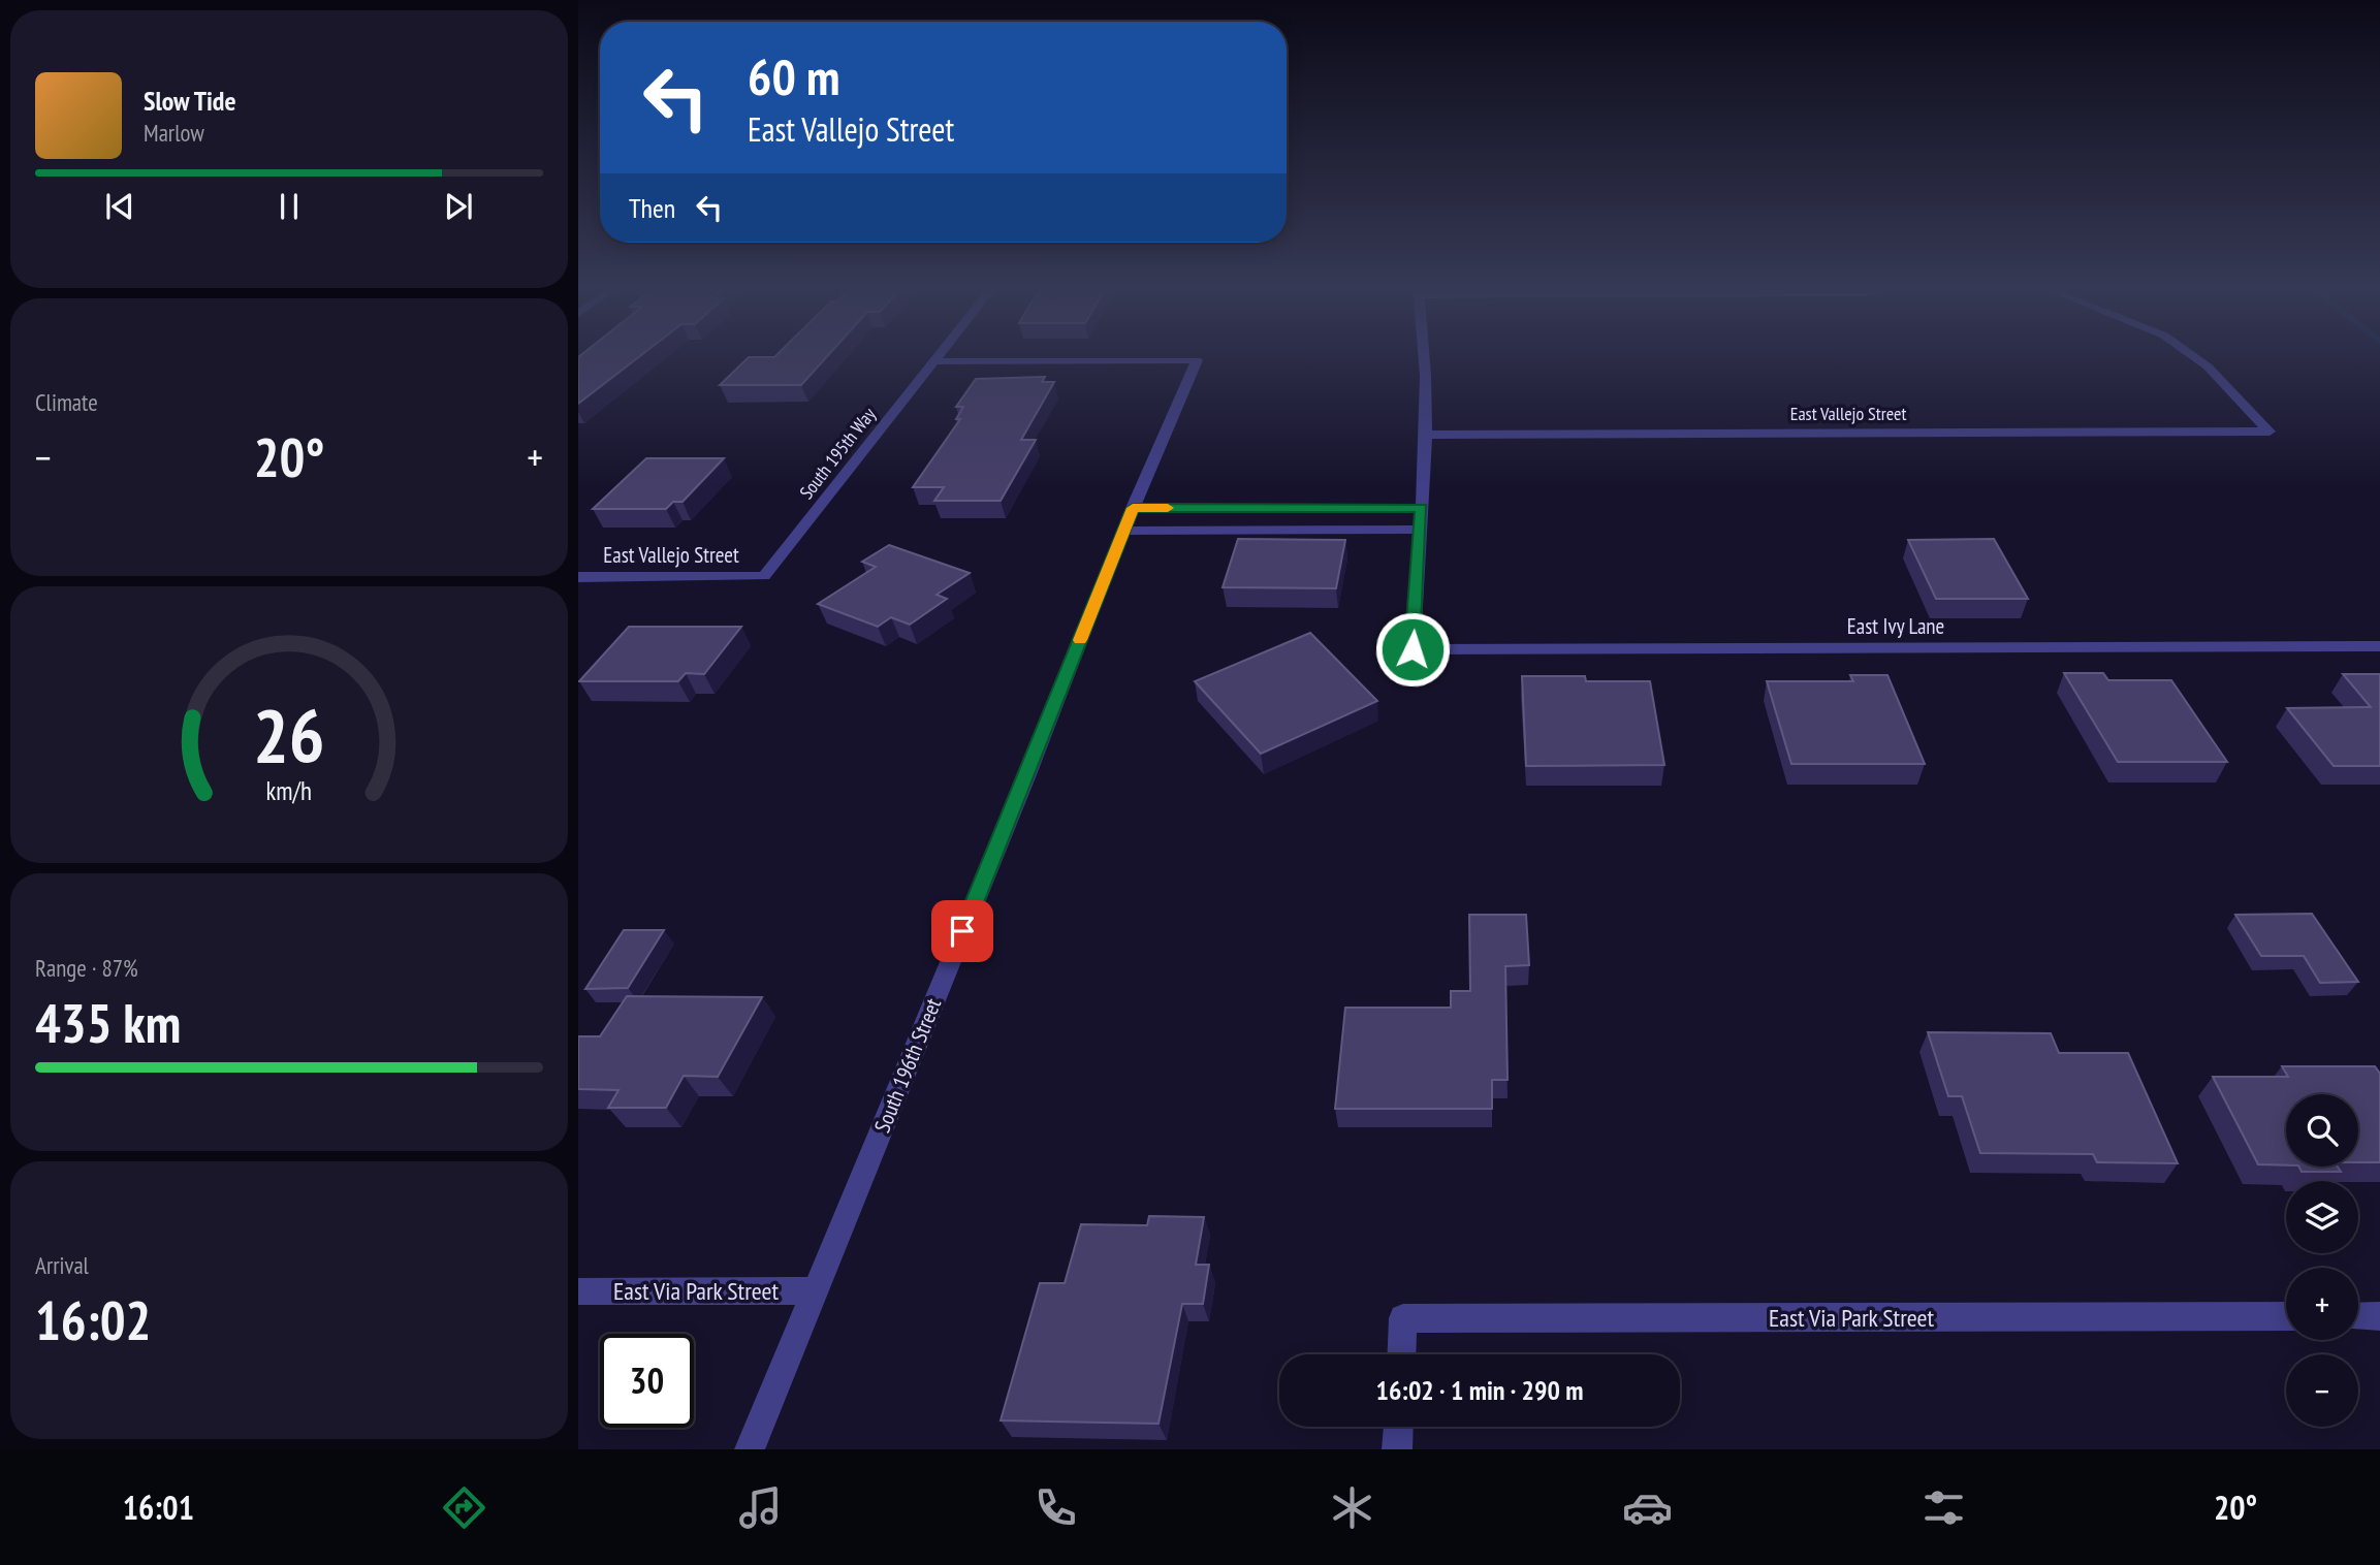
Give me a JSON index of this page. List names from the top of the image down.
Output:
{
  "streets": {
    "street": [
      "East Vallejo Street",
      "South 195th Way",
      "East Ivy Lane",
      "South 196th Street",
      "East Via Park Street"
    ]
  },
  "crossings": [
    ["East Vallejo Street", "South 195th Way"],
    ["South 195th Way", "South 196th Street"],
    ["South 196th Street", "East Via Park Street"]
  ],
  "page": {
    "turn": ["60 m", "East Vallejo Street"],
    "song": ["Slow Tide", "Marlow"],
    "then": "Then",
    "tile": [
      "Climate",
      ["Range · 87%", "435 km"],
      ["Arrival", "16:02"]
    ],
    "heat": ["−", "20°", "+"],
    "map_buttons": ["+", "−"],
    "limit": "30",
    "trip": "16:02 · 1 min · 290 m",
    "tabs": ["16:01", "20°"],
    "gauge": ["26", "km/h"]
  }
}
